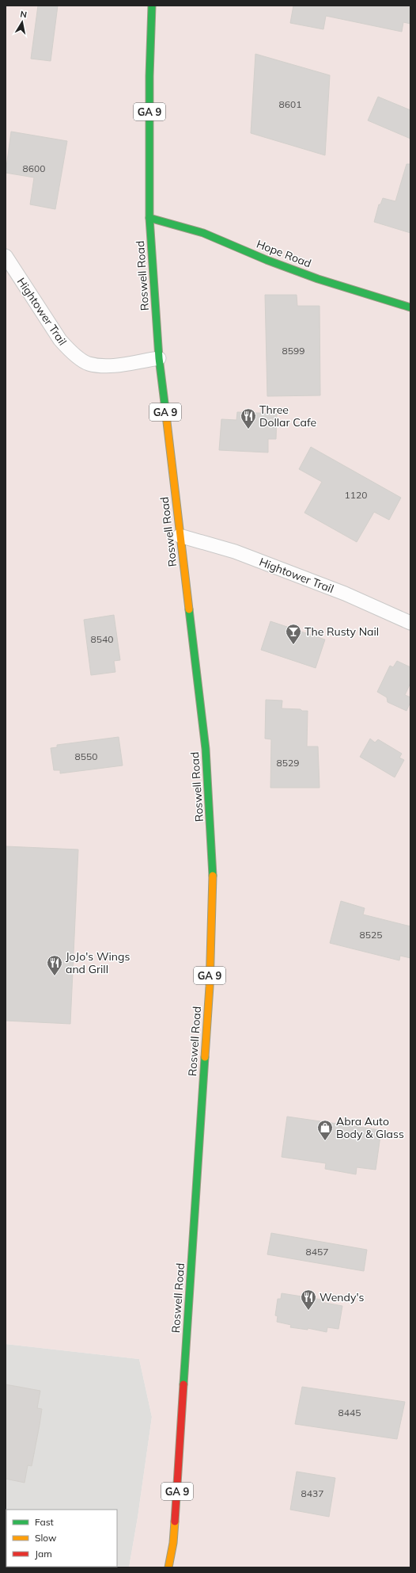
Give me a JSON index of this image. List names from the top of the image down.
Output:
{
  "streets": {
    "main road": ["GA 9", "Hope Road", "Roswell Road"],
    "street": ["Hightower Trail"]
  },
  "crossings": [
    ["Hope Road", "Roswell Road"],
    ["Roswell Road", "Hightower Trail"]
  ],
  "places": {
    "restaurant": ["Three Dollar Cafe", "JoJo's Wings and Grill", "Wendy's"],
    "bar": ["The Rusty Nail"],
    "shop": ["Abra Auto Body & Glass"]
  },
  "house_numbers": [
    "8601",
    "8600",
    "8599",
    "1120",
    "8540",
    "8550",
    "8529",
    "8525",
    "8457",
    "8445",
    "8437"
  ],
  "legend": ["Fast", "Slow", "Jam"],
  "north": "top"
}
